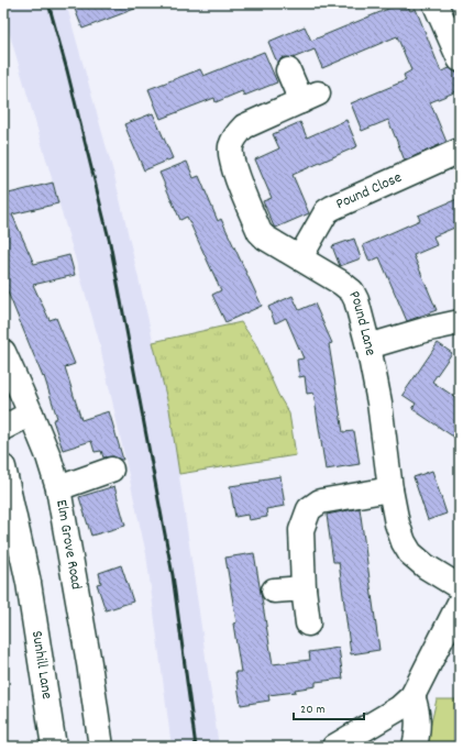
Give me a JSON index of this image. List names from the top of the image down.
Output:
{
  "streets": {
    "street": [
      "Pound Close",
      "Pound Lane",
      "Elm Grove Road",
      "Sunhill Lane"
    ]
  },
  "crossings": [
    ["Pound Close", "Pound Lane"]
  ],
  "scale_bar": "20 m"
}
